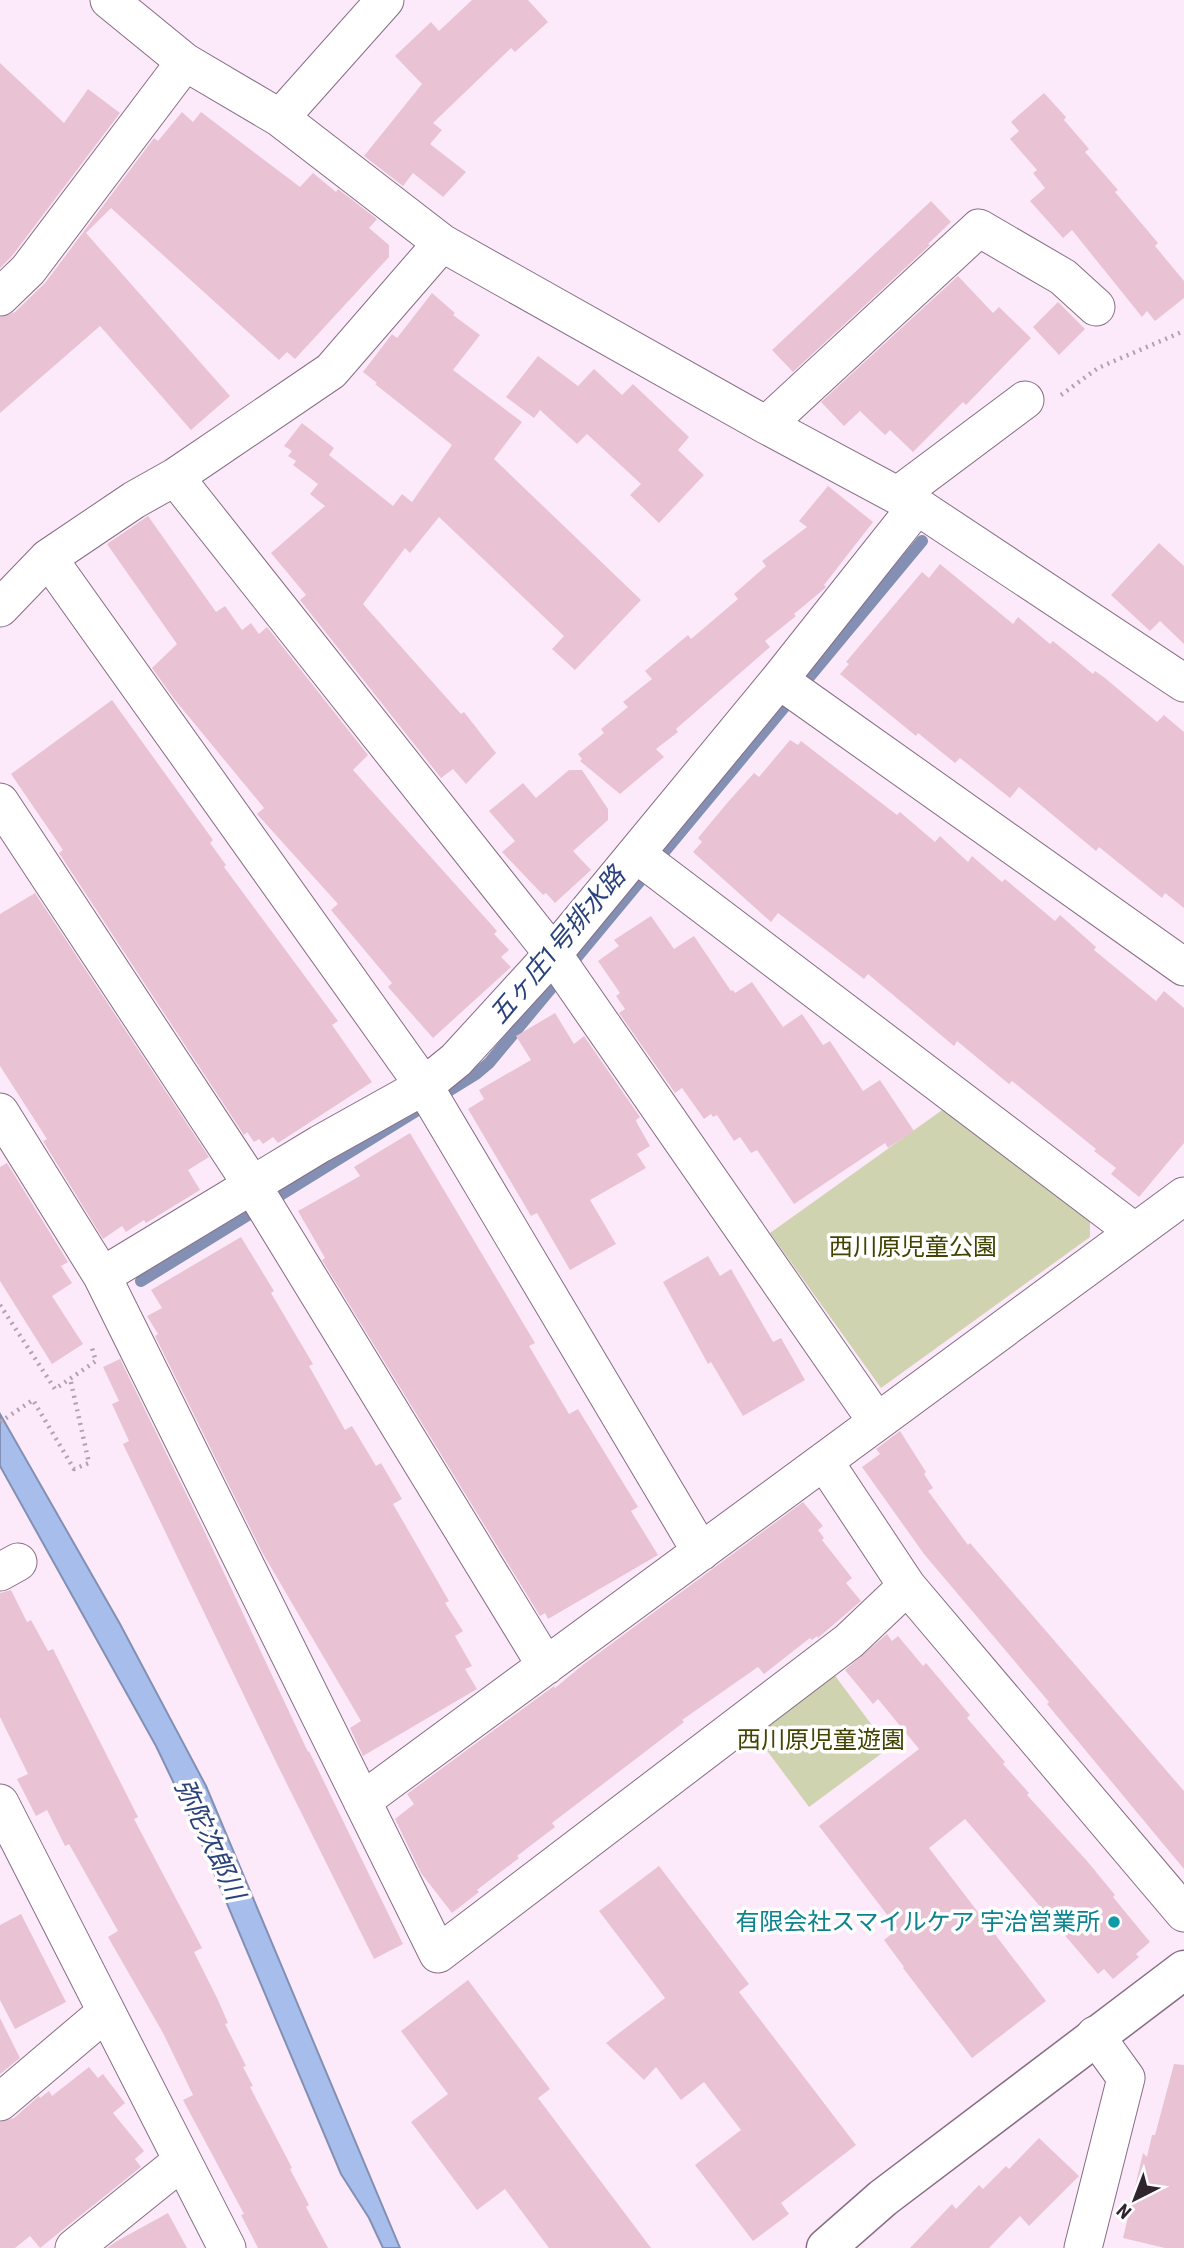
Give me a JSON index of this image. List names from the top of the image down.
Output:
{
  "water": ["五ヶ庄1号排水路", "弥陀次郎川"],
  "parks": ["西川原児童公園", "西川原児童遊園"],
  "places": ["有限会社スマイルケア 宇治営業所"],
  "north": "bottom left"
}
